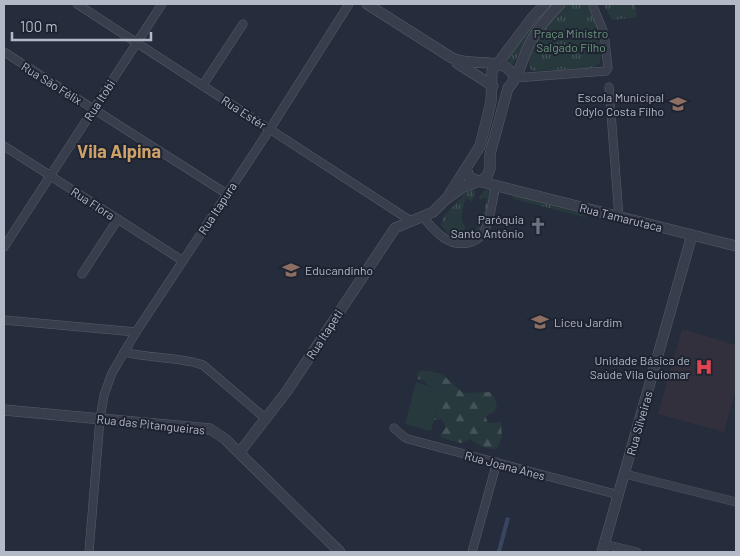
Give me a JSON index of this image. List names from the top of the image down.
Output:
{
  "streets": {
    "street": [
      "Rua São Félix",
      "Rua Itobi",
      "Rua Estér",
      "Rua Flora",
      "Rua Itapura",
      "Rua Tamarutaca",
      "Rua Itapeti",
      "Rua Silveiras",
      "Rua das Pitangueiras",
      "Rua Joana Anes"
    ]
  },
  "crossings": [
    ["Rua São Félix", "Rua Itobi"],
    ["Rua São Félix", "Rua Itapura"],
    ["Rua Itobi", "Rua Estér"],
    ["Rua Itobi", "Rua Flora"],
    ["Rua Estér", "Rua Itapura"],
    ["Rua Estér", "Rua Itapeti"],
    ["Rua Flora", "Rua Itapura"],
    ["Rua Itapura", "Rua das Pitangueiras"],
    ["Rua Tamarutaca", "Rua Itapeti"],
    ["Rua Tamarutaca", "Rua Silveiras"],
    ["Rua Itapeti", "Rua das Pitangueiras"],
    ["Rua Silveiras", "Rua Joana Anes"]
  ],
  "districts": ["Vila Alpina"],
  "parks": ["Praça Ministro Salgado Filho"],
  "places": {
    "school or university": ["Escola Municipal Odylo Costa Filho", "Educandinho", "Liceu Jardim"],
    "church": ["Paróquia Santo Antônio"],
    "hospital": ["Unidade Básica de Saúde Vila Guiomar"]
  },
  "scale_bar": "100 m"
}
